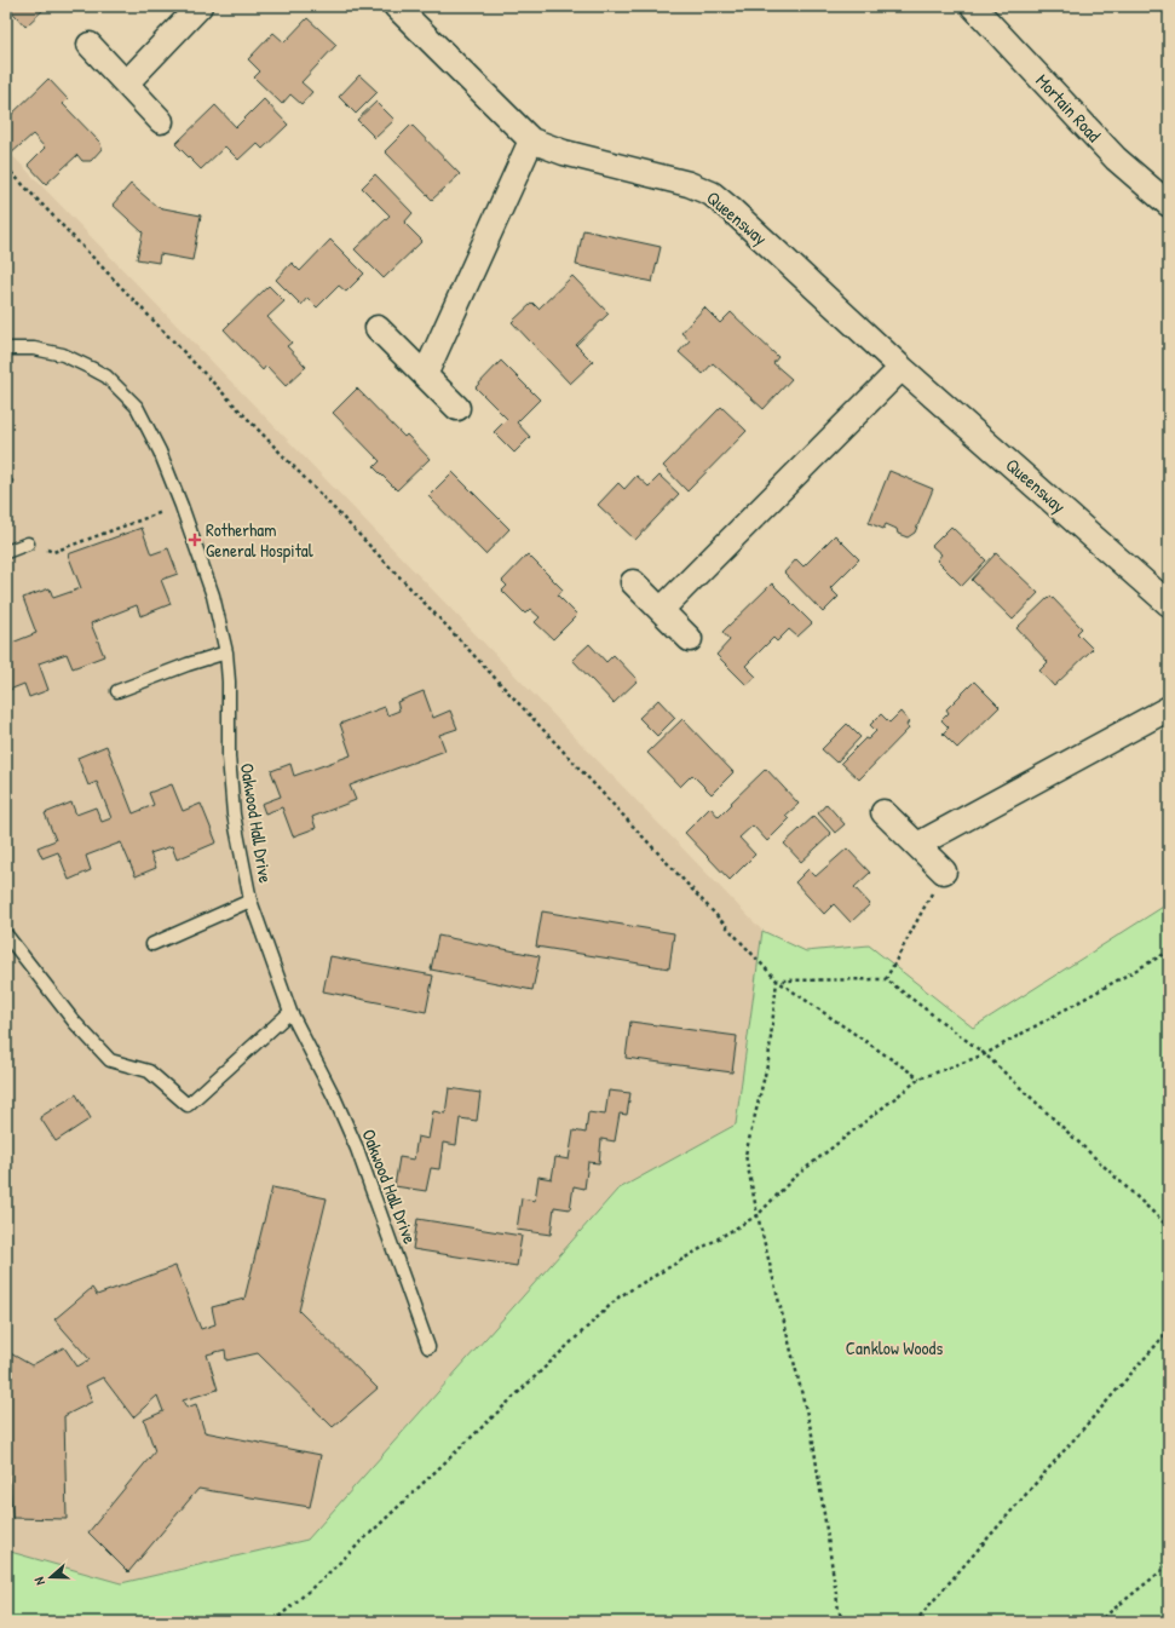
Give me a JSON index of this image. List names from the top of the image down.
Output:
{
  "streets": {
    "street": ["Mortain Road", "Queensway"],
    "lane": ["Oakwood Hall Drive"]
  },
  "parks": ["Canklow Woods"],
  "places": {
    "health": ["Rotherham General Hospital"]
  },
  "north": "left"
}
